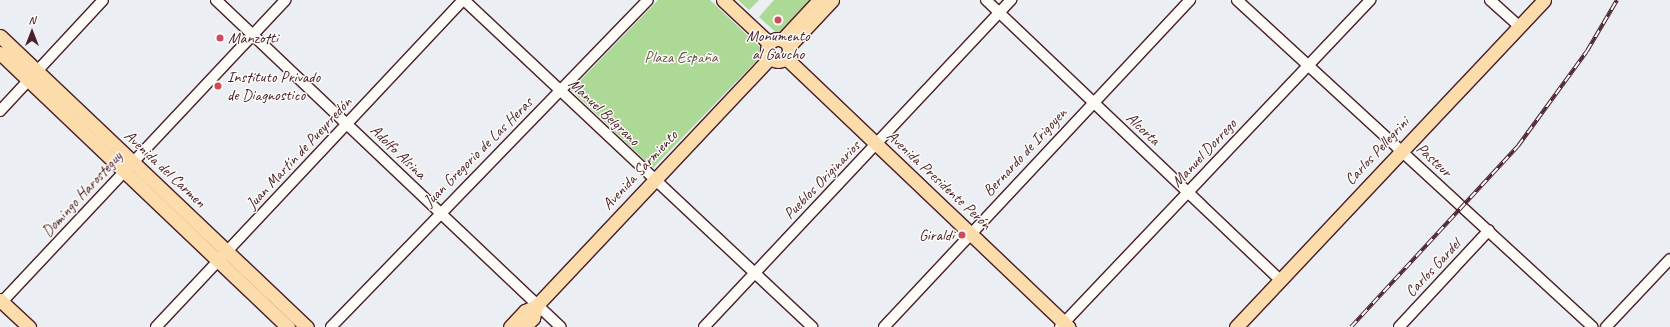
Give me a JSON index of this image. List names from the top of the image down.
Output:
{
  "streets": {
    "main road": [
      "Carlos Pellegrini",
      "Avenida del Carmen",
      "Avenida Sarmiento",
      "Avenida Presidente Perón"
    ],
    "street": [
      "Manuel Belgrano",
      "Alcorta",
      "Adolfo Alsina",
      "Juan Gregorio de Las Heras",
      "Bernardo de Irigoyen",
      "Juan Martín de Pueyrredón",
      "Manuel Dorrego",
      "Pasteur",
      "Pueblos Originarios",
      "Domingo Harosteguy",
      "Carlos Gardel"
    ]
  },
  "crossings": [
    ["Manuel Belgrano", "Juan Gregorio de Las Heras"],
    ["Manuel Belgrano", "Juan Martín de Pueyrredón"],
    ["Manuel Belgrano", "Avenida Sarmiento"],
    ["Manuel Belgrano", "Pueblos Originarios"],
    ["Alcorta", "Carlos Pellegrini"],
    ["Alcorta", "Bernardo de Irigoyen"],
    ["Alcorta", "Manuel Dorrego"],
    ["Alcorta", "Pueblos Originarios"],
    ["Carlos Pellegrini", "Pasteur"],
    ["Adolfo Alsina", "Juan Gregorio de Las Heras"],
    ["Adolfo Alsina", "Juan Martín de Pueyrredón"],
    ["Adolfo Alsina", "Avenida Sarmiento"],
    ["Adolfo Alsina", "Domingo Harosteguy"],
    ["Bernardo de Irigoyen", "Avenida Presidente Perón"],
    ["Juan Martín de Pueyrredón", "Avenida del Carmen"],
    ["Manuel Dorrego", "Pasteur"],
    ["Manuel Dorrego", "Avenida Presidente Perón"],
    ["Pasteur", "Carlos Gardel"],
    ["Avenida del Carmen", "Domingo Harosteguy"],
    ["Pueblos Originarios", "Avenida Presidente Perón"]
  ],
  "parks": ["Plaza España"],
  "places": [
    "Monumento al Gaucho",
    "Manzotti",
    "Instituto Privado de Diagnostico",
    "Giraldi"
  ],
  "north": "top"
}
